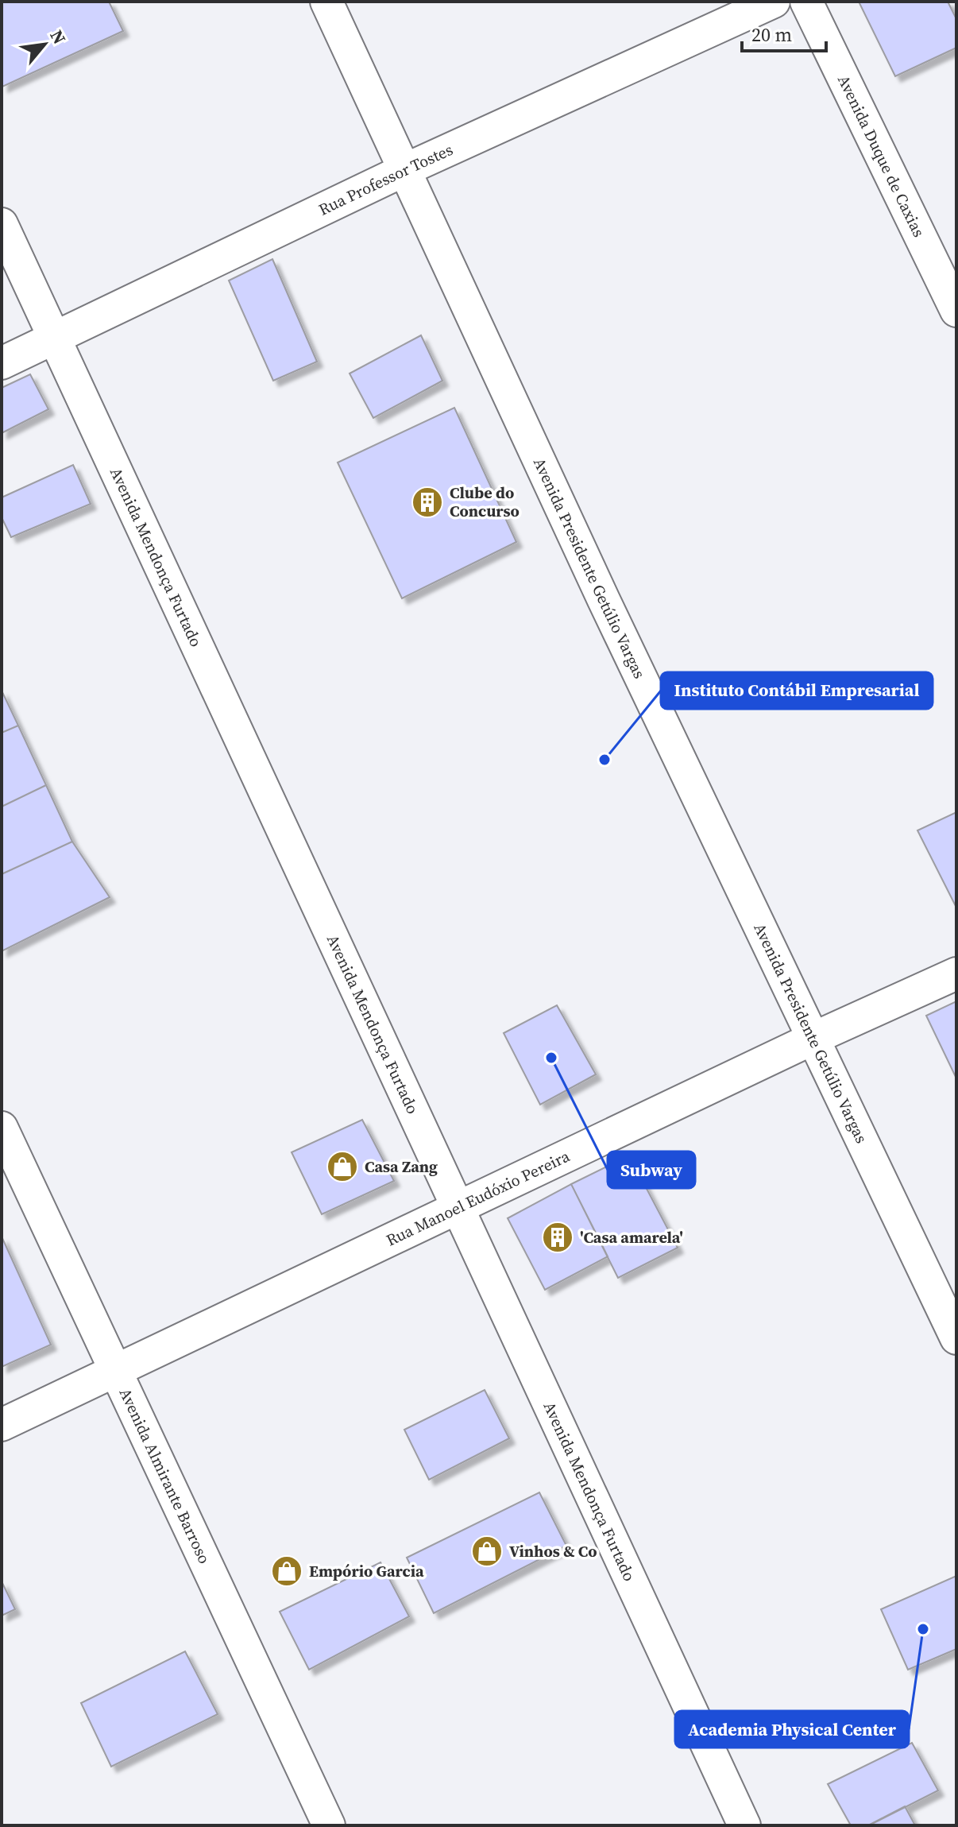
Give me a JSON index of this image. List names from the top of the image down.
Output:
{
  "streets": {
    "street": [
      "Avenida Duque de Caxias",
      "Rua Professor Tostes",
      "Avenida Mendonça Furtado",
      "Avenida Presidente Getúlio Vargas",
      "Rua Manoel Eudóxio Pereira",
      "Avenida Almirante Barroso"
    ]
  },
  "crossings": [
    ["Rua Professor Tostes", "Avenida Mendonça Furtado"],
    ["Rua Professor Tostes", "Avenida Presidente Getúlio Vargas"],
    ["Avenida Mendonça Furtado", "Rua Manoel Eudóxio Pereira"],
    ["Avenida Presidente Getúlio Vargas", "Rua Manoel Eudóxio Pereira"],
    ["Rua Manoel Eudóxio Pereira", "Avenida Almirante Barroso"]
  ],
  "places": {
    "building": ["Clube do Concurso", "'Casa amarela'"],
    "other": ["Instituto Contábil Empresarial", "Subway", "Academia Physical Center"],
    "shop": ["Casa Zang", "Vinhos & Co", "Empório Garcia"]
  },
  "scale_bar": "20 m",
  "north": "top right"
}
